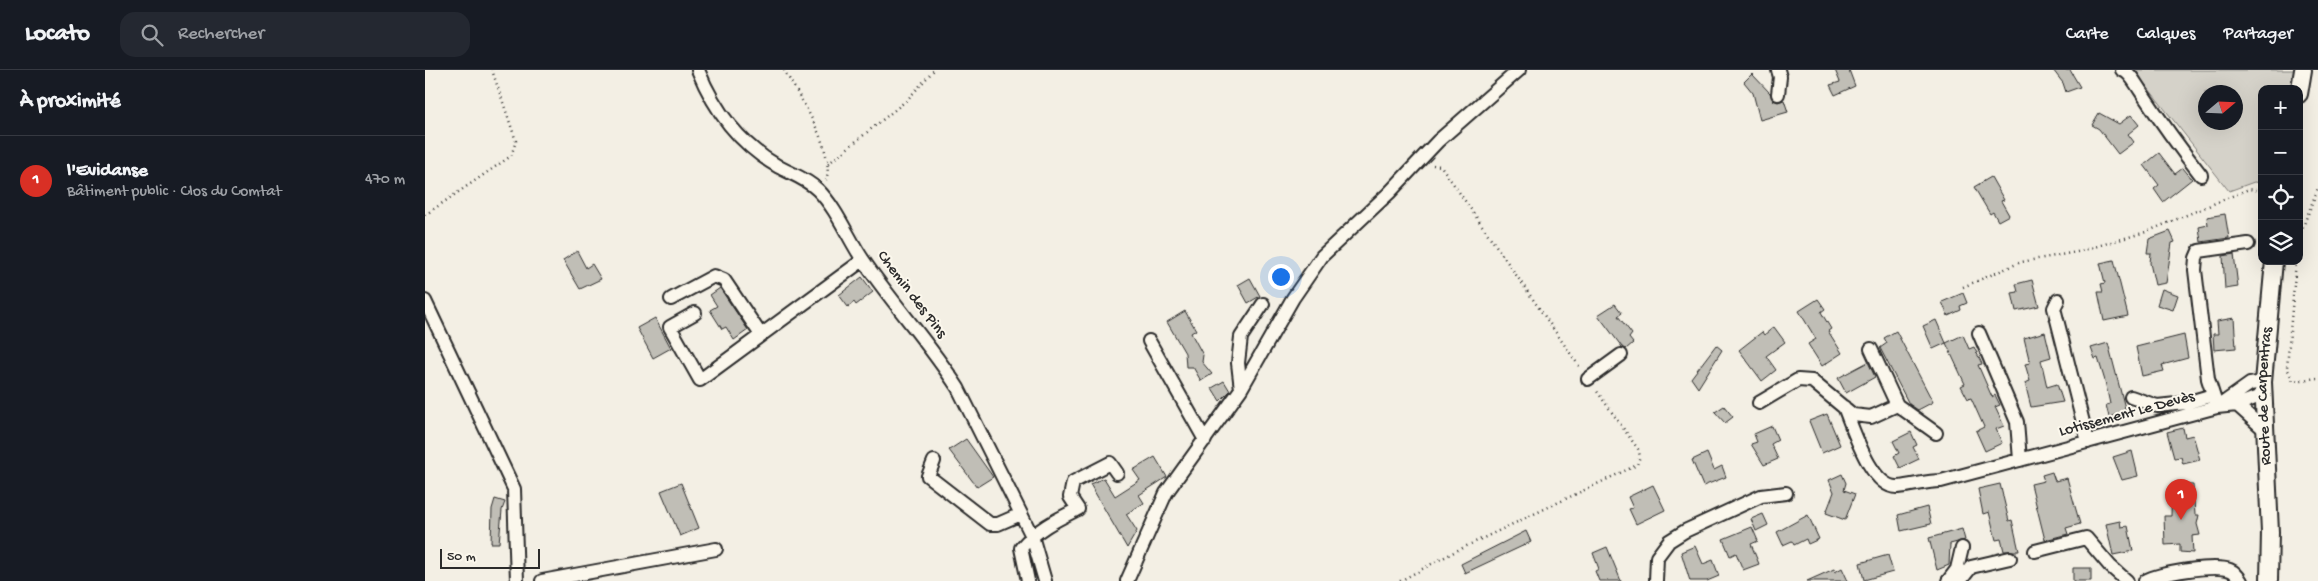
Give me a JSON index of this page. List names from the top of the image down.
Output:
{
  "streets": {
    "main road": ["Route de Carpentras"],
    "street": ["Chemin des Pins", "Lotissement Le Devès"]
  },
  "scale_bar": "50 m",
  "north": "right",
  "page": {
    "header": "Locato",
    "search": "Rechercher",
    "nav": ["Carte", "Calques", "Partager"],
    "heading": "À proximité",
    "map_buttons": ["+", "−"],
    "list": [
      {
        "mark": "1",
        "name": "l'Evidanse",
        "note": "Bâtiment public · Clos du Comtat",
        "value": "470 m"
      }
    ],
    "pins": "1",
    "scale": "50 m"
  }
}
